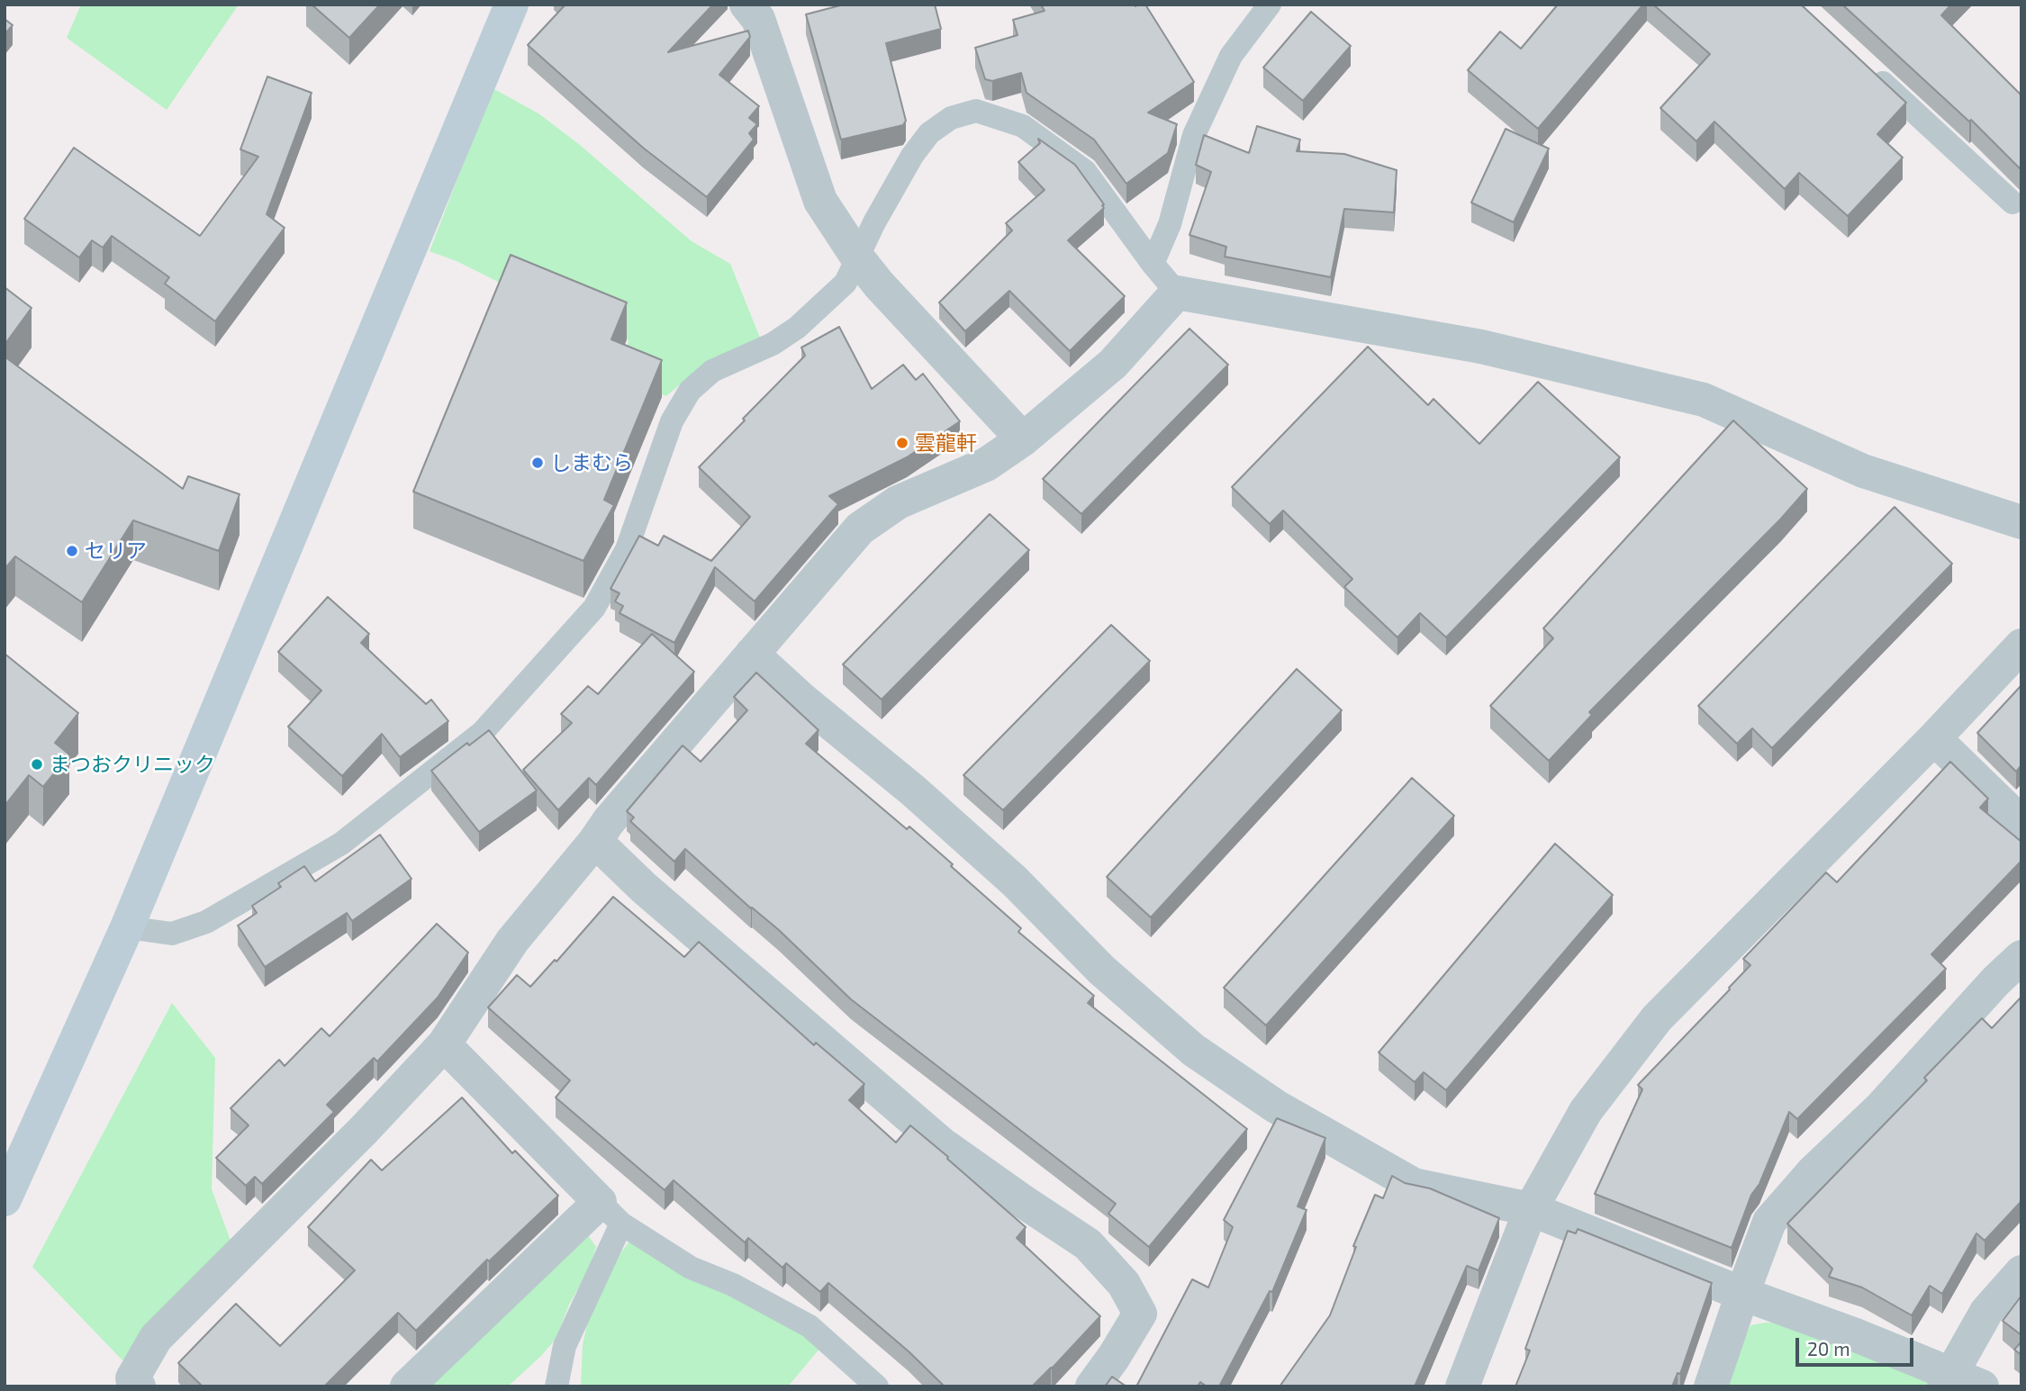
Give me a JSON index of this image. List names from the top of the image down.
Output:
{
  "places": [
    "雲龍軒",
    "しまむら",
    "セリア",
    "まつおクリニック"
  ],
  "scale_bar": "20 m"
}
